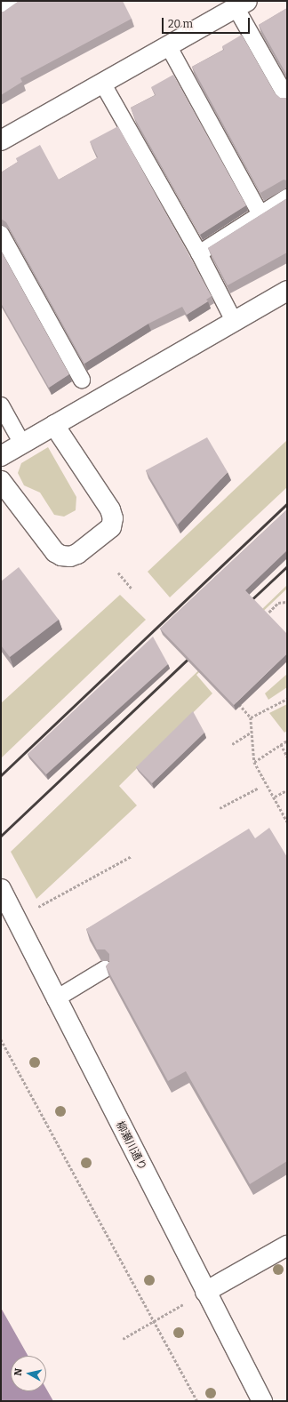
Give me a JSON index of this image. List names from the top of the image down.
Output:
{
  "streets": {
    "street": ["柳瀬川通り"]
  },
  "scale_bar": "20 m",
  "north": "left"
}
